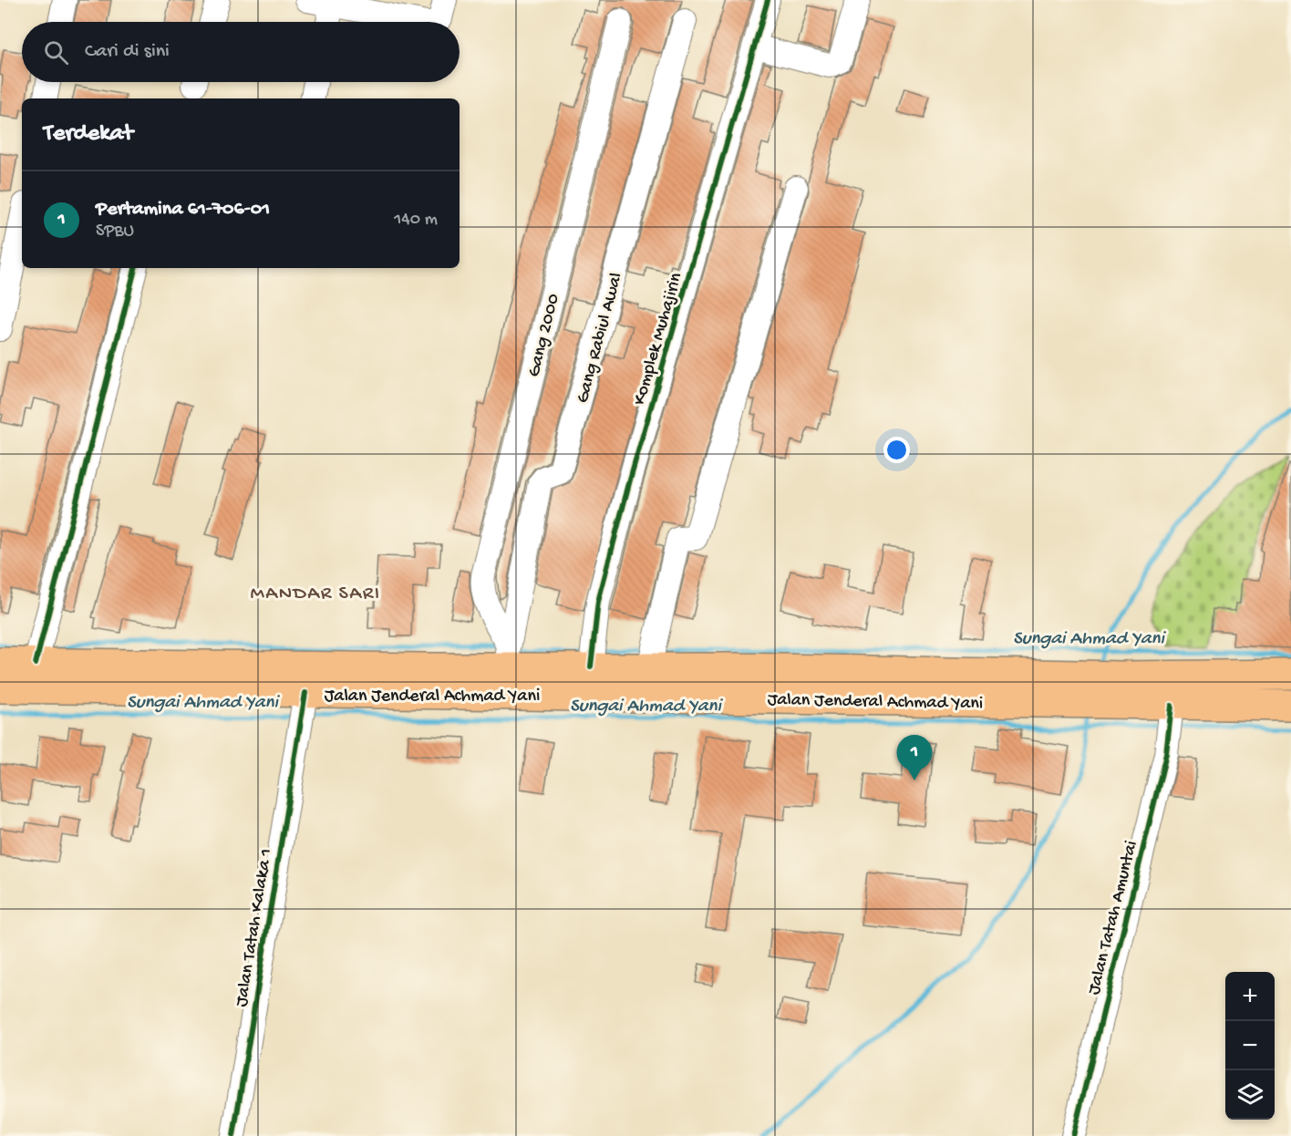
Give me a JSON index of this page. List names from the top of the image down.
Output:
{
  "streets": {
    "highway": ["Jalan Jenderal Achmad Yani"],
    "street": [
      "Gang 2000",
      "Gang Rabiul Awal",
      "Komplek Muhajirin",
      "Jalan Tatah Amuntai",
      "Jalan Tatah Kalaka 1"
    ]
  },
  "crossings": [
    ["Gang 2000", "Gang Rabiul Awal"],
    ["Gang 2000", "Jalan Jenderal Achmad Yani"],
    ["Gang Rabiul Awal", "Jalan Jenderal Achmad Yani"],
    ["Komplek Muhajirin", "Jalan Jenderal Achmad Yani"],
    ["Jalan Jenderal Achmad Yani", "Jalan Tatah Amuntai"],
    ["Jalan Jenderal Achmad Yani", "Jalan Tatah Kalaka 1"]
  ],
  "districts": ["MANDAR SARI"],
  "water": ["Sungai Ahmad Yani"],
  "page": {
    "search": "Cari di sini",
    "heading": "Terdekat",
    "list": [
      {
        "mark": "1",
        "name": "Pertamina 61-706-01",
        "note": "SPBU",
        "value": "140 m"
      }
    ],
    "pins": "1",
    "map_buttons": ["+", "−"]
  }
}
